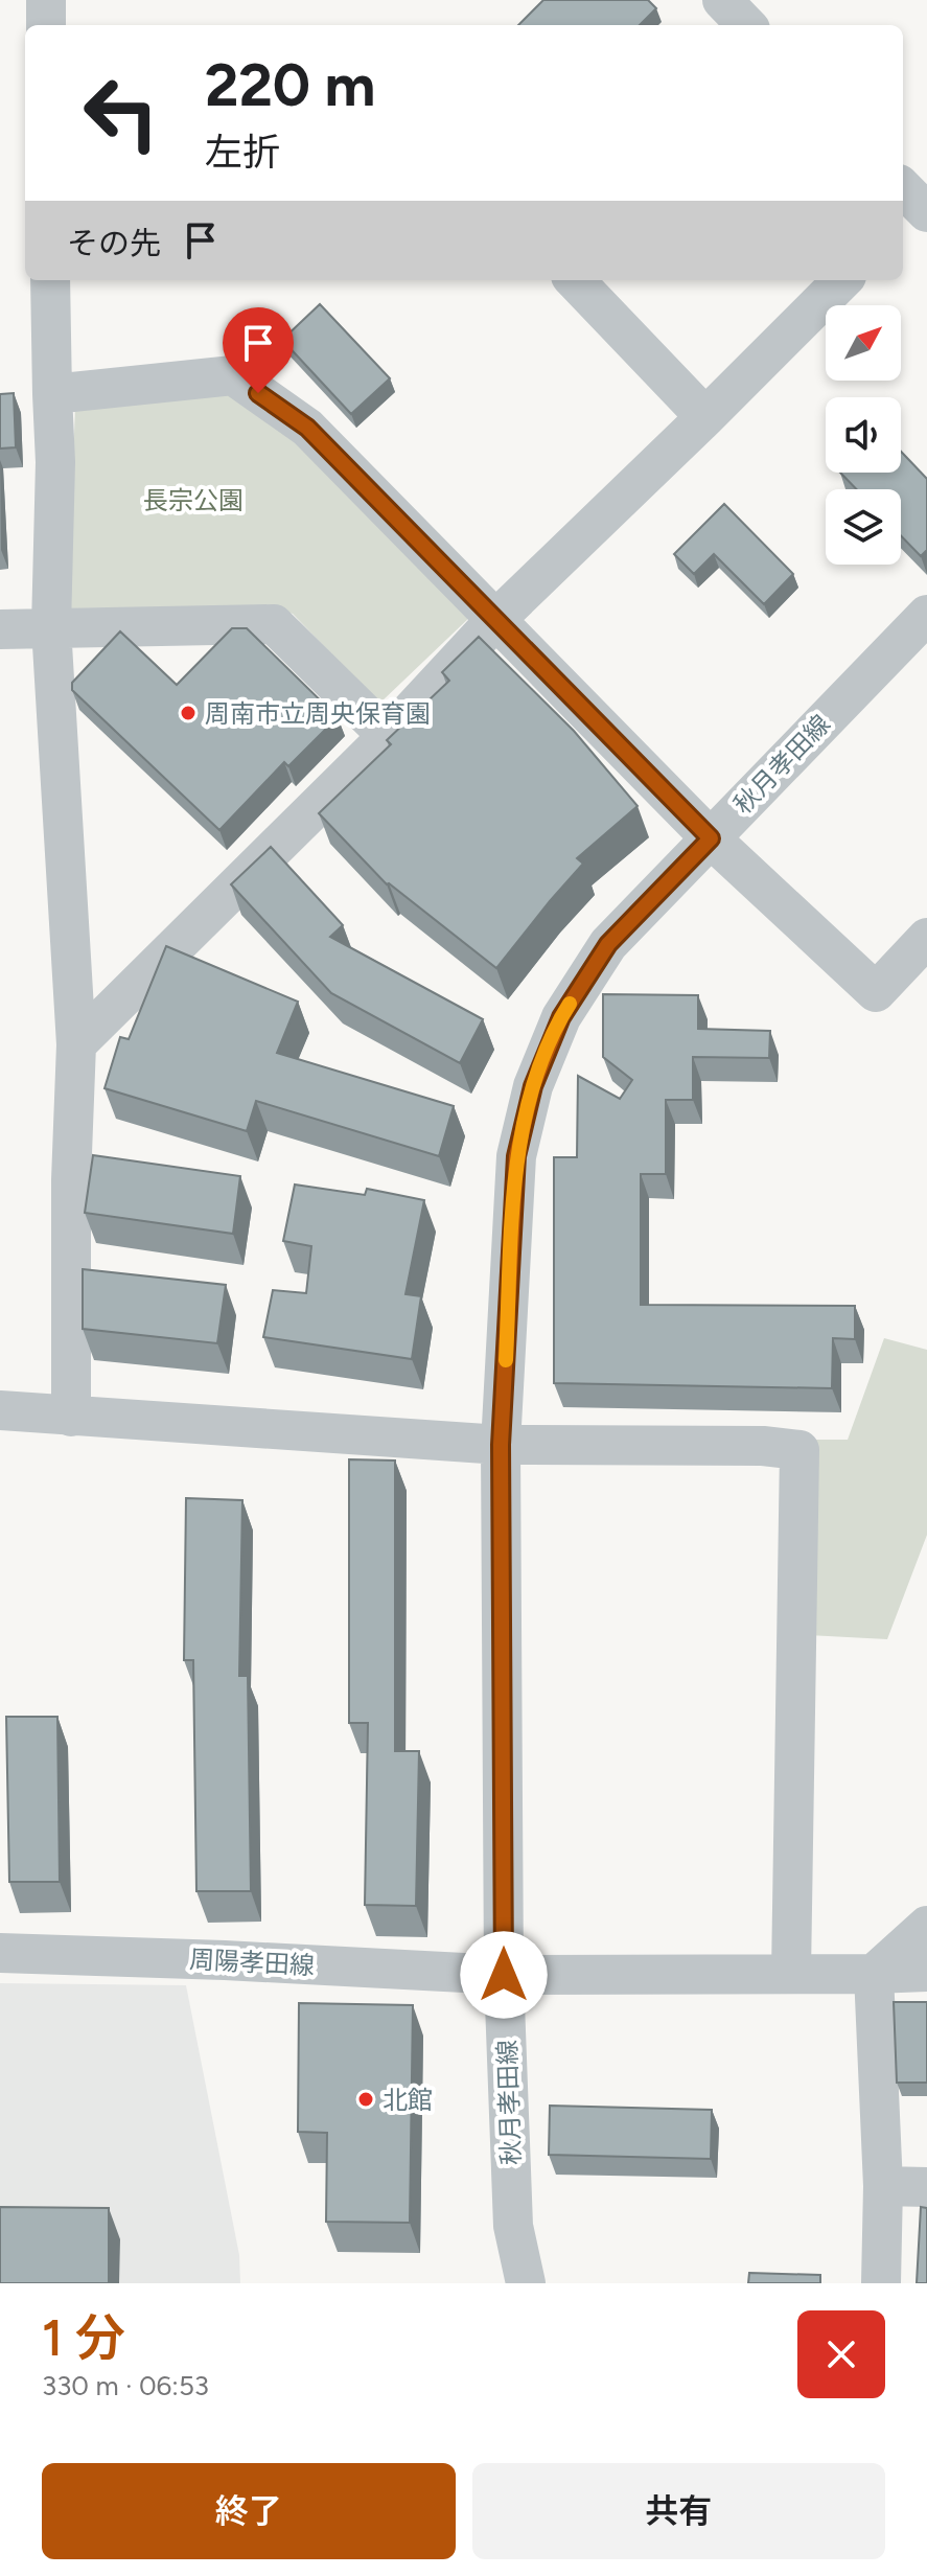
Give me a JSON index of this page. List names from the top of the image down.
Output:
{
  "streets": {
    "street": ["秋月孝田線", "周陽孝田線"]
  },
  "crossings": [
    ["秋月孝田線", "周陽孝田線"]
  ],
  "parks": ["長宗公園"],
  "places": ["周南市立周央保育園", "北館"],
  "north": "top right",
  "page": {
    "turn": ["220 m", "左折"],
    "then": "その先",
    "heading": ["1 分", "330 m · 06:53"],
    "buttons": ["終了", "共有"]
  }
}
